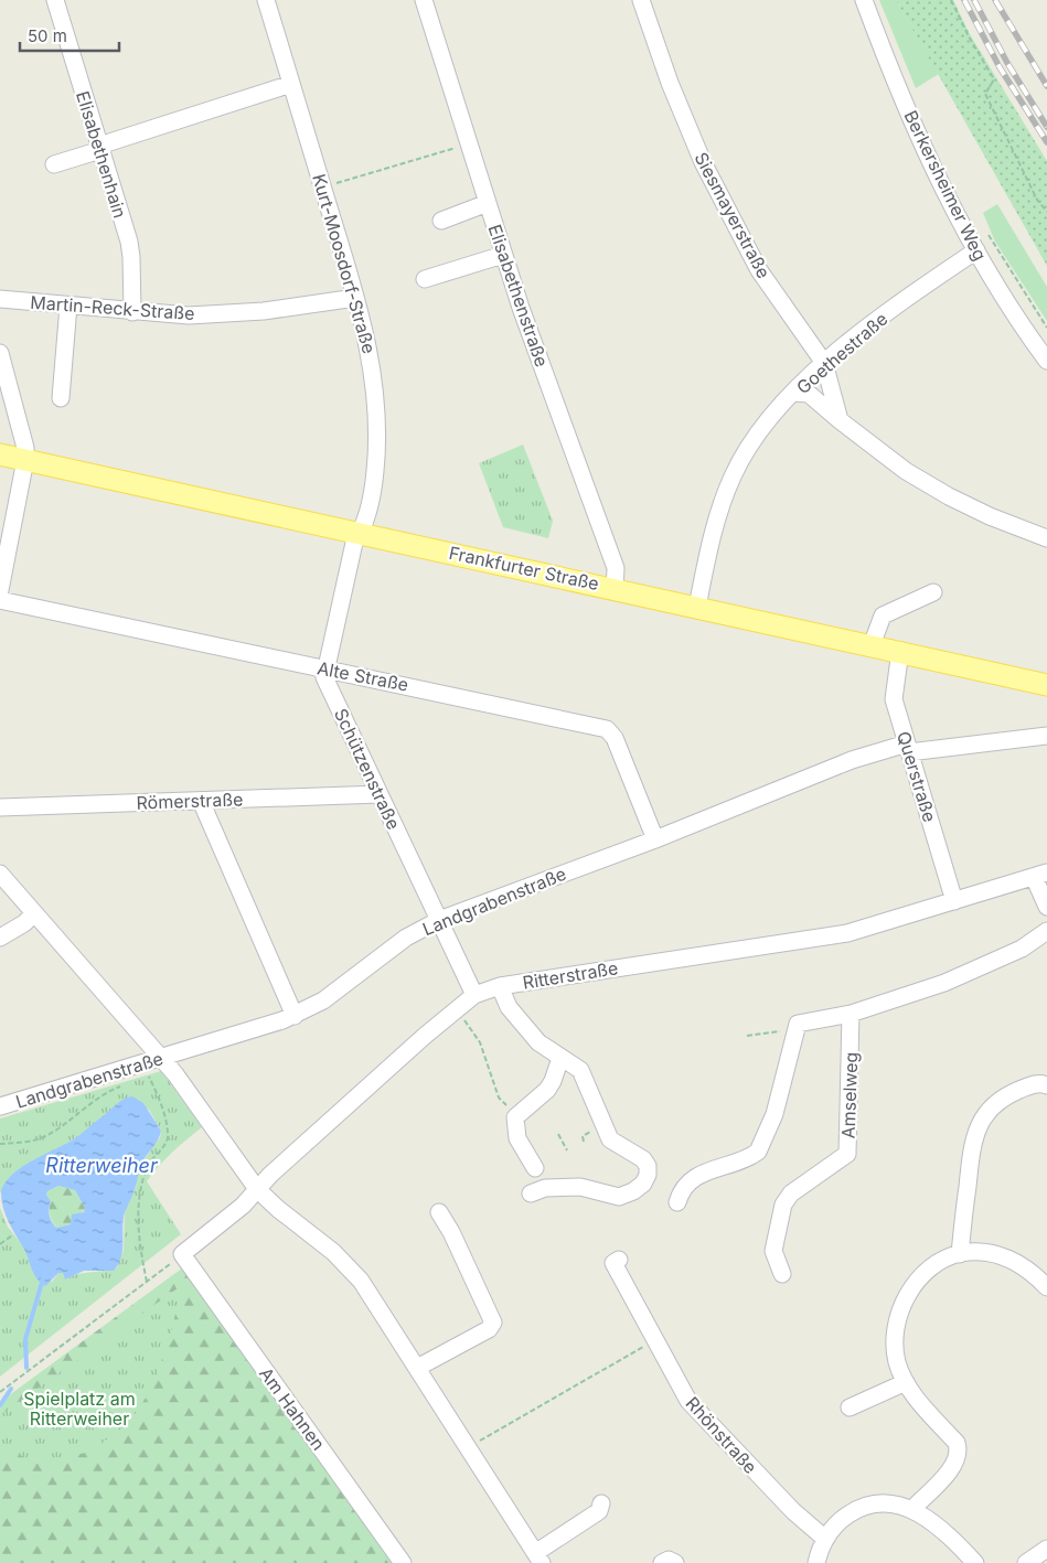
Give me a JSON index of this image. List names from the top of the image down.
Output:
{
  "streets": {
    "main road": ["Frankfurter Straße"],
    "street": [
      "Elisabethenhain",
      "Berkersheimer Weg",
      "Siesmayerstraße",
      "Kurt-Moosdorf-Straße",
      "Elisabethenstraße",
      "Martin-Reck-Straße",
      "Goethestraße",
      "Alte Straße",
      "Schützenstraße",
      "Querstraße",
      "Römerstraße",
      "Landgrabenstraße",
      "Ritterstraße",
      "Amselweg",
      "Am Hahnen",
      "Rhönstraße"
    ]
  },
  "crossings": [
    ["Elisabethenhain", "Martin-Reck-Straße"],
    ["Berkersheimer Weg", "Goethestraße"],
    ["Siesmayerstraße", "Goethestraße"],
    ["Kurt-Moosdorf-Straße", "Martin-Reck-Straße"],
    ["Kurt-Moosdorf-Straße", "Frankfurter Straße"],
    ["Kurt-Moosdorf-Straße", "Schützenstraße"],
    ["Elisabethenstraße", "Frankfurter Straße"],
    ["Goethestraße", "Frankfurter Straße"],
    ["Frankfurter Straße", "Schützenstraße"],
    ["Frankfurter Straße", "Querstraße"],
    ["Alte Straße", "Schützenstraße"],
    ["Alte Straße", "Landgrabenstraße"],
    ["Schützenstraße", "Römerstraße"],
    ["Schützenstraße", "Landgrabenstraße"],
    ["Schützenstraße", "Ritterstraße"],
    ["Querstraße", "Landgrabenstraße"],
    ["Querstraße", "Ritterstraße"],
    ["Ritterstraße", "Am Hahnen"]
  ],
  "water": ["Ritterweiher"],
  "parks": ["Spielplatz am Ritterweiher"],
  "scale_bar": "50 m"
}
